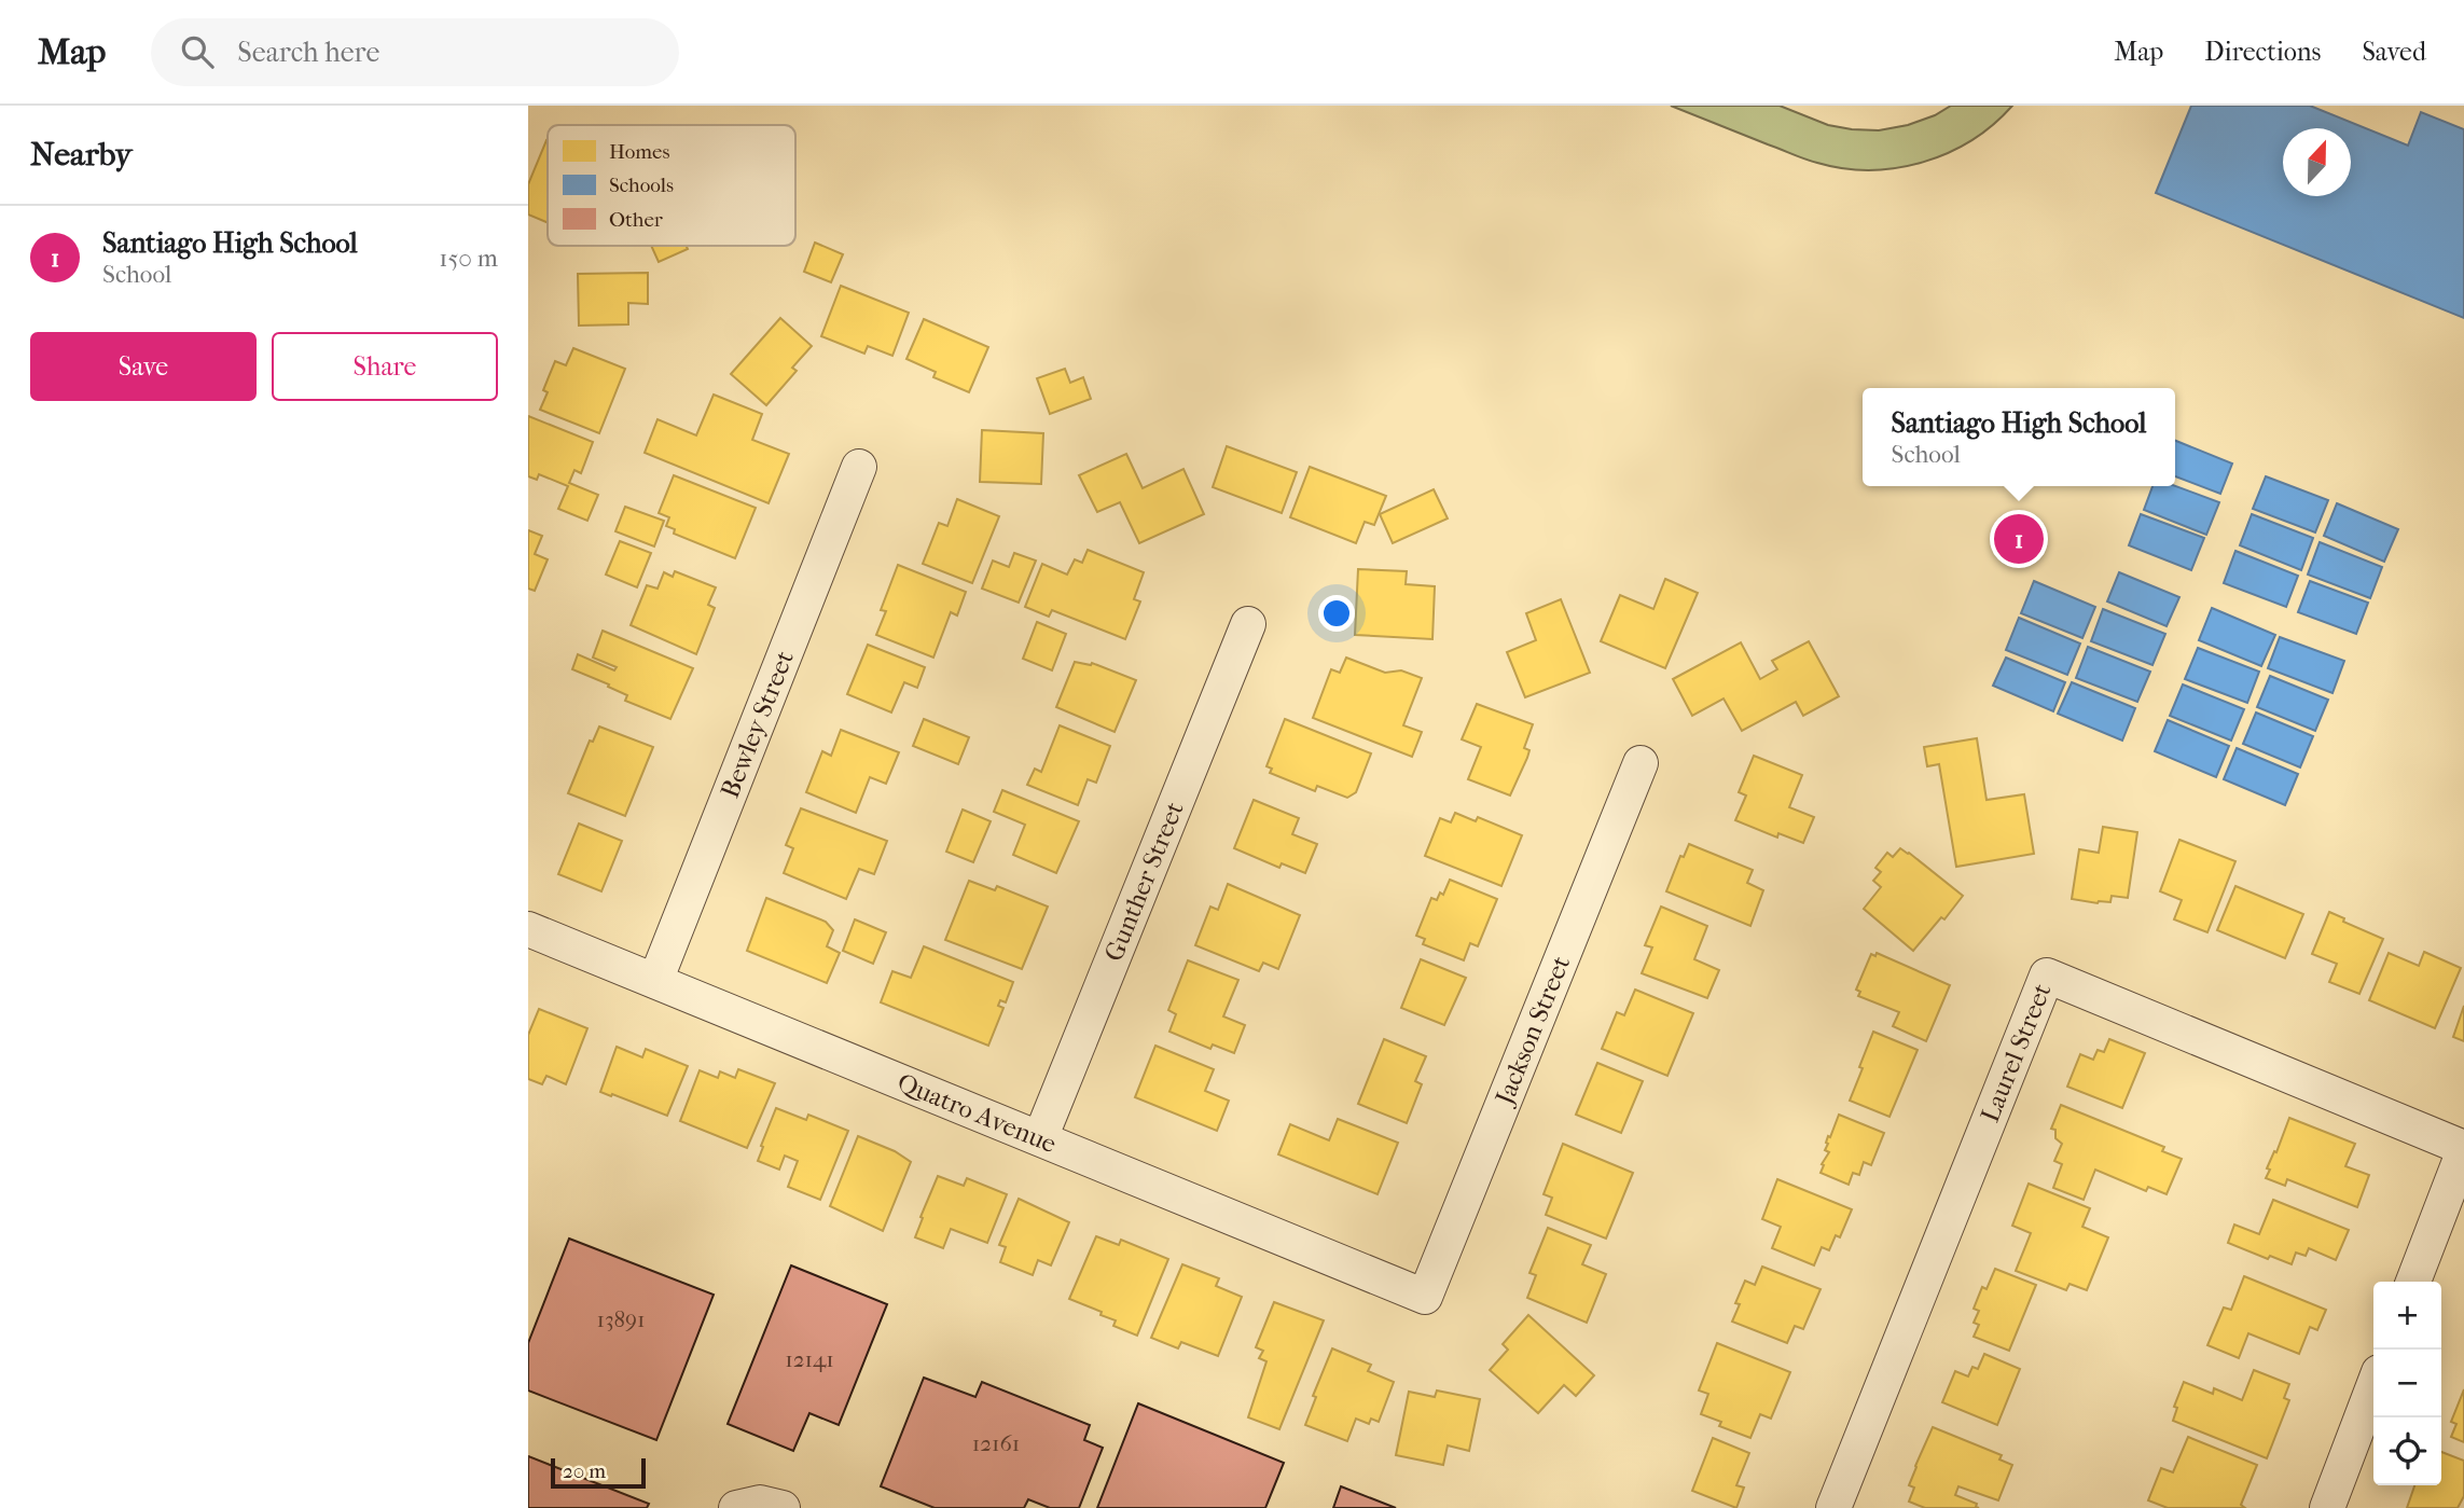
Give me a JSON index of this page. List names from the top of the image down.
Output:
{
  "streets": {
    "street": [
      "Bewley Street",
      "Gunther Street",
      "Jackson Street",
      "Laurel Street",
      "Quatro Avenue"
    ]
  },
  "crossings": [
    ["Bewley Street", "Quatro Avenue"],
    ["Gunther Street", "Quatro Avenue"],
    ["Jackson Street", "Quatro Avenue"]
  ],
  "house_numbers": ["13891", "12141", "12161"],
  "legend": ["Homes", "Schools", "Other"],
  "scale_bar": "20 m",
  "north": "top",
  "page": {
    "header": "Map",
    "search": "Search here",
    "nav": ["Map", "Directions", "Saved"],
    "heading": "Nearby",
    "list": [
      {
        "mark": "1",
        "name": "Santiago High School",
        "note": "School",
        "value": "150 m"
      }
    ],
    "buttons": ["Save", "Share"],
    "popup": ["Santiago High School", "School"],
    "pins": "1",
    "map_buttons": ["+", "−"],
    "scale": "20 m"
  }
}
